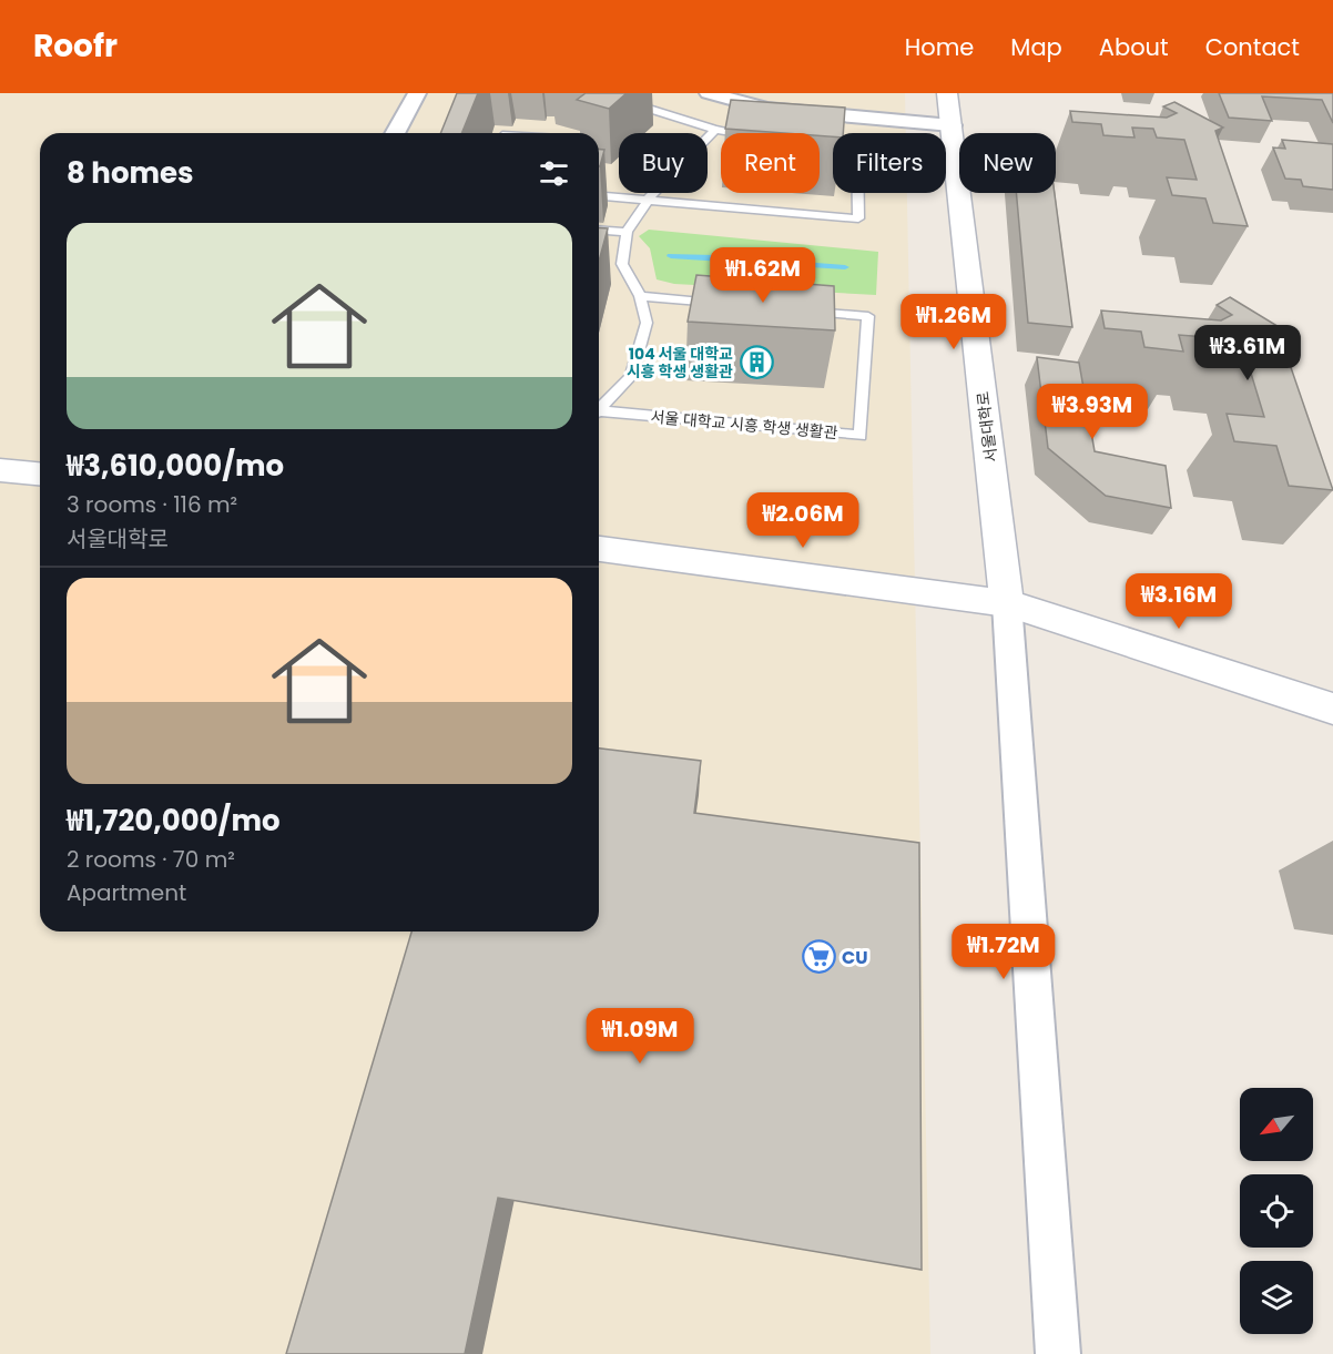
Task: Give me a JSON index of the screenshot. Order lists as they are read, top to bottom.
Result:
{
  "streets": {
    "street": ["서울대학로"],
    "lane": ["서울 대학교 시흥 학생 생활관"]
  },
  "places": {
    "building": ["104 서울 대학교 시흥 학생 생활관"],
    "supermarket": ["CU"]
  },
  "north": "bottom left",
  "page": {
    "header": "Roofr",
    "nav": [
      "Home",
      "Map",
      "About",
      "Contact"
    ],
    "chip": [
      "Buy",
      "Rent",
      "Filters",
      "New"
    ],
    "heading": "8 homes",
    "list": [
      {
        "name": "₩3,610,000/mo",
        "note": "3 rooms · 116 m² · 서울대학로"
      },
      {
        "name": "₩1,720,000/mo",
        "note": "2 rooms · 70 m² · Apartment"
      }
    ],
    "price": [
      "₩1.62M",
      "₩1.26M",
      "₩3.61M",
      "₩3.93M",
      "₩2.06M",
      "₩3.16M",
      "₩1.72M",
      "₩1.09M"
    ]
  }
}
